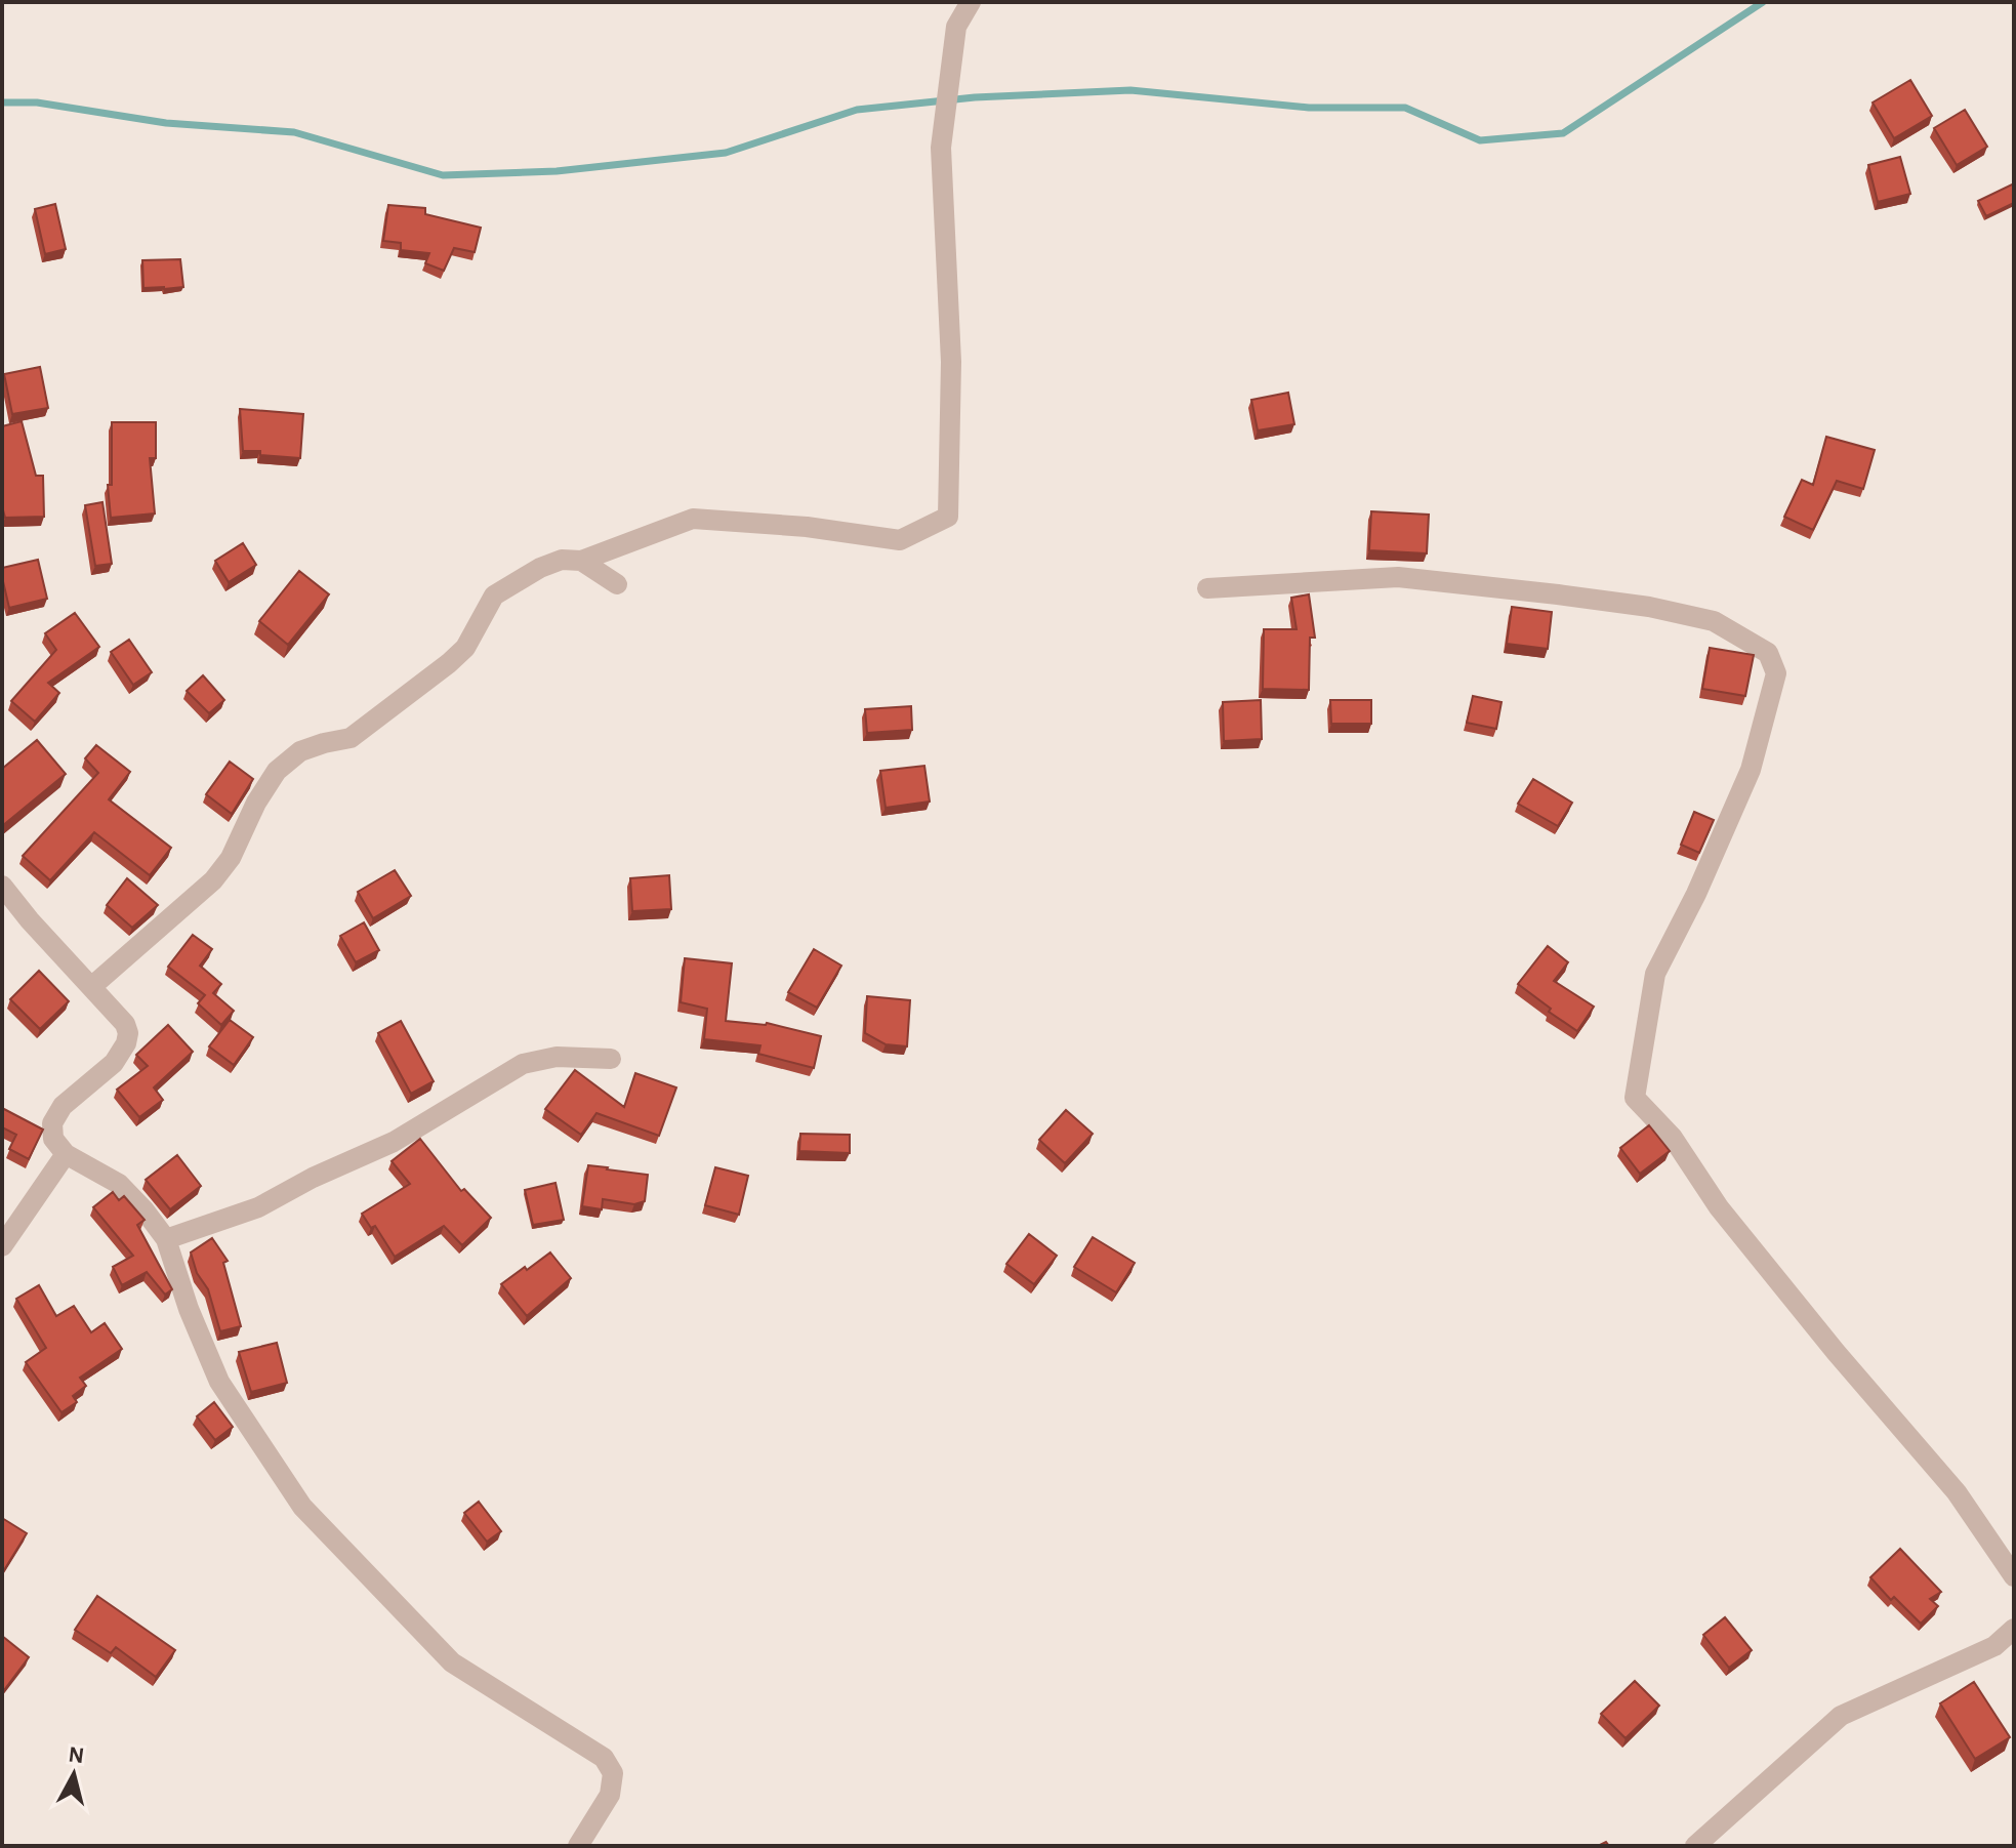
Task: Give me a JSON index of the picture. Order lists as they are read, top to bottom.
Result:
{
  "north": "top"
}
